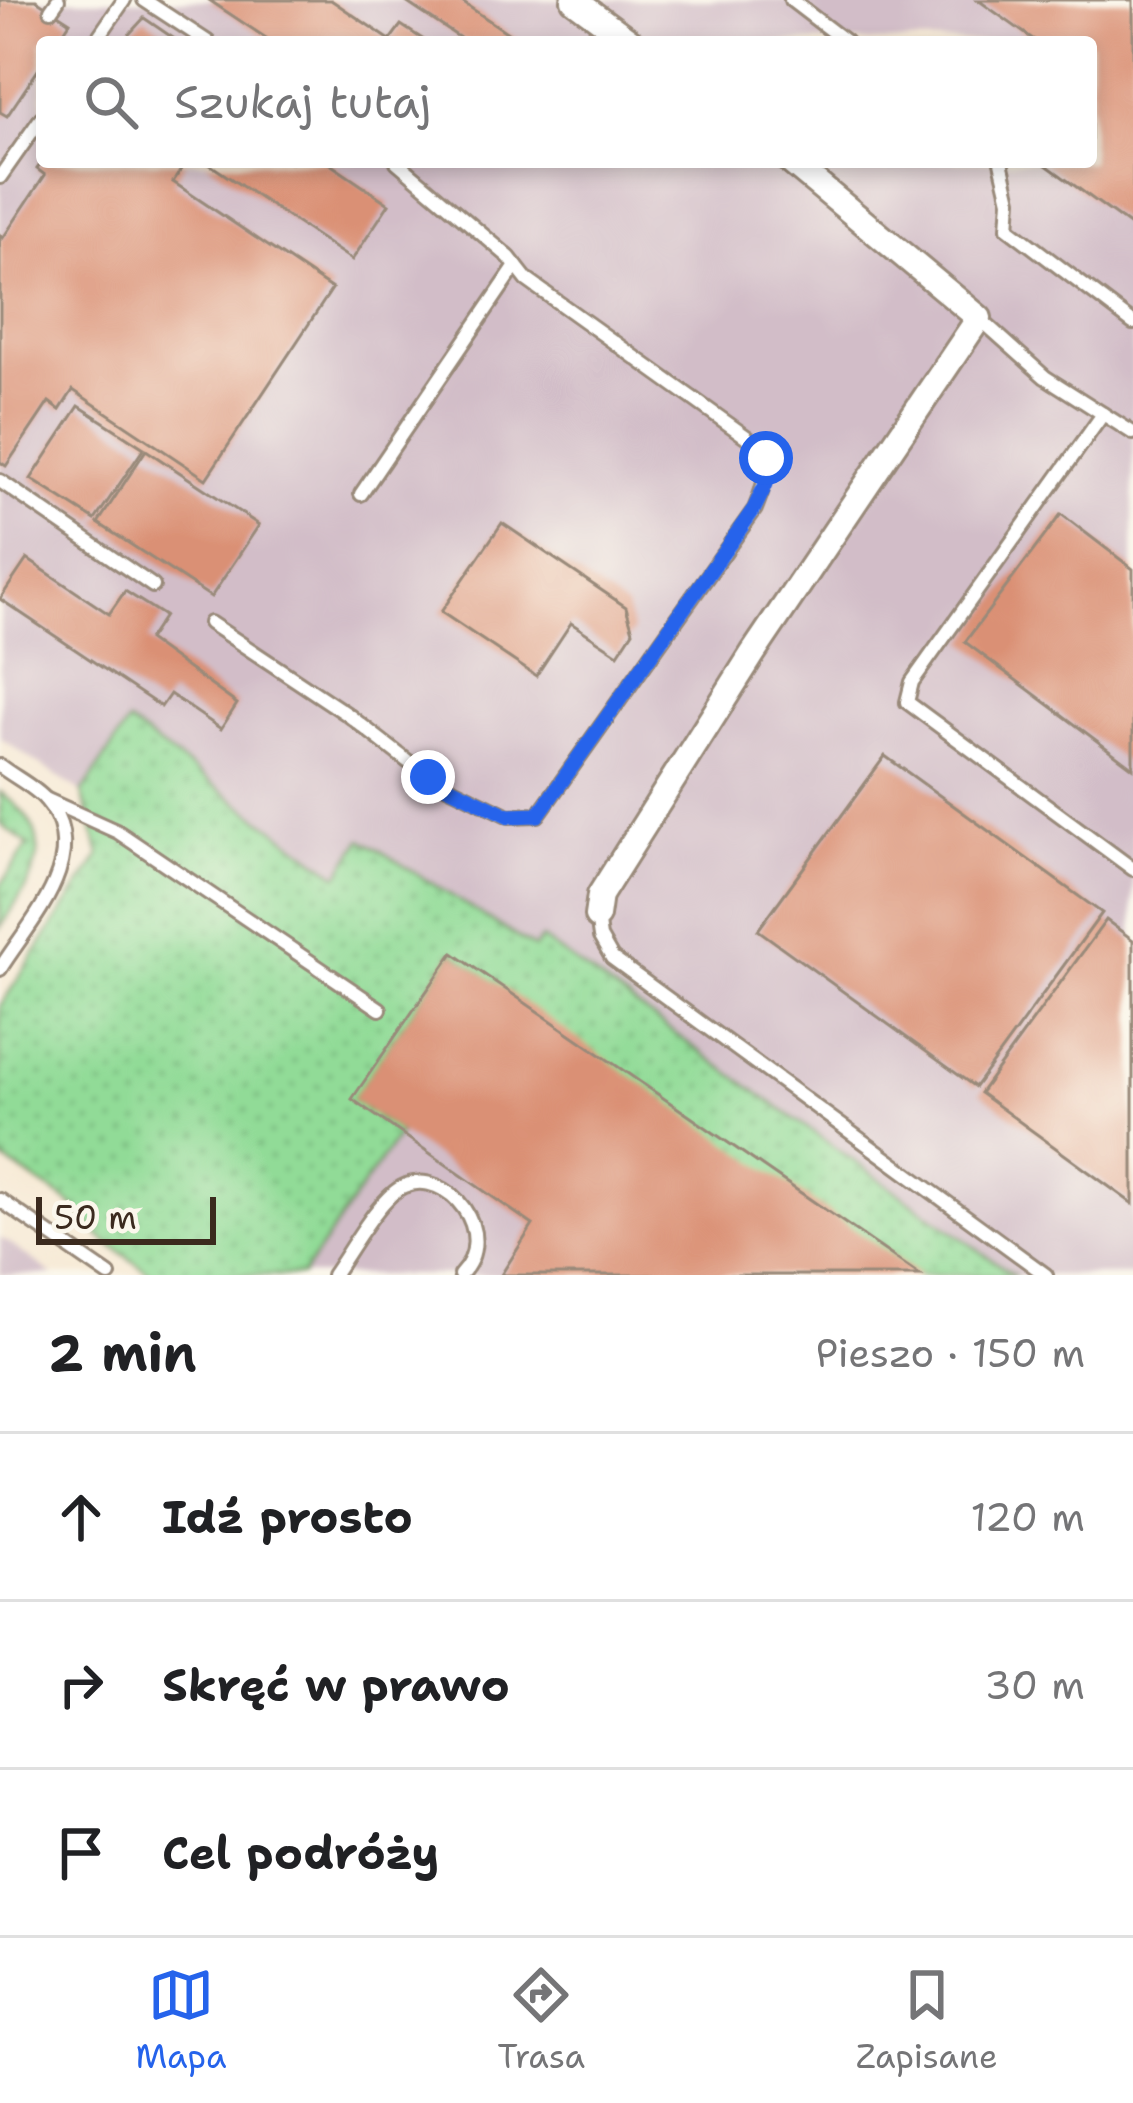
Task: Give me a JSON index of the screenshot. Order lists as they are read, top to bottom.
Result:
{
  "scale_bar": "50 m",
  "page": {
    "search": "Szukaj tutaj",
    "scale": "50 m",
    "heading": ["2 min", "Pieszo · 150 m"],
    "list": [
      ["Idź prosto", "120 m"],
      ["Skręć w prawo", "30 m"],
      "Cel podróży"
    ],
    "nav": ["Mapa", "Trasa", "Zapisane"]
  }
}
